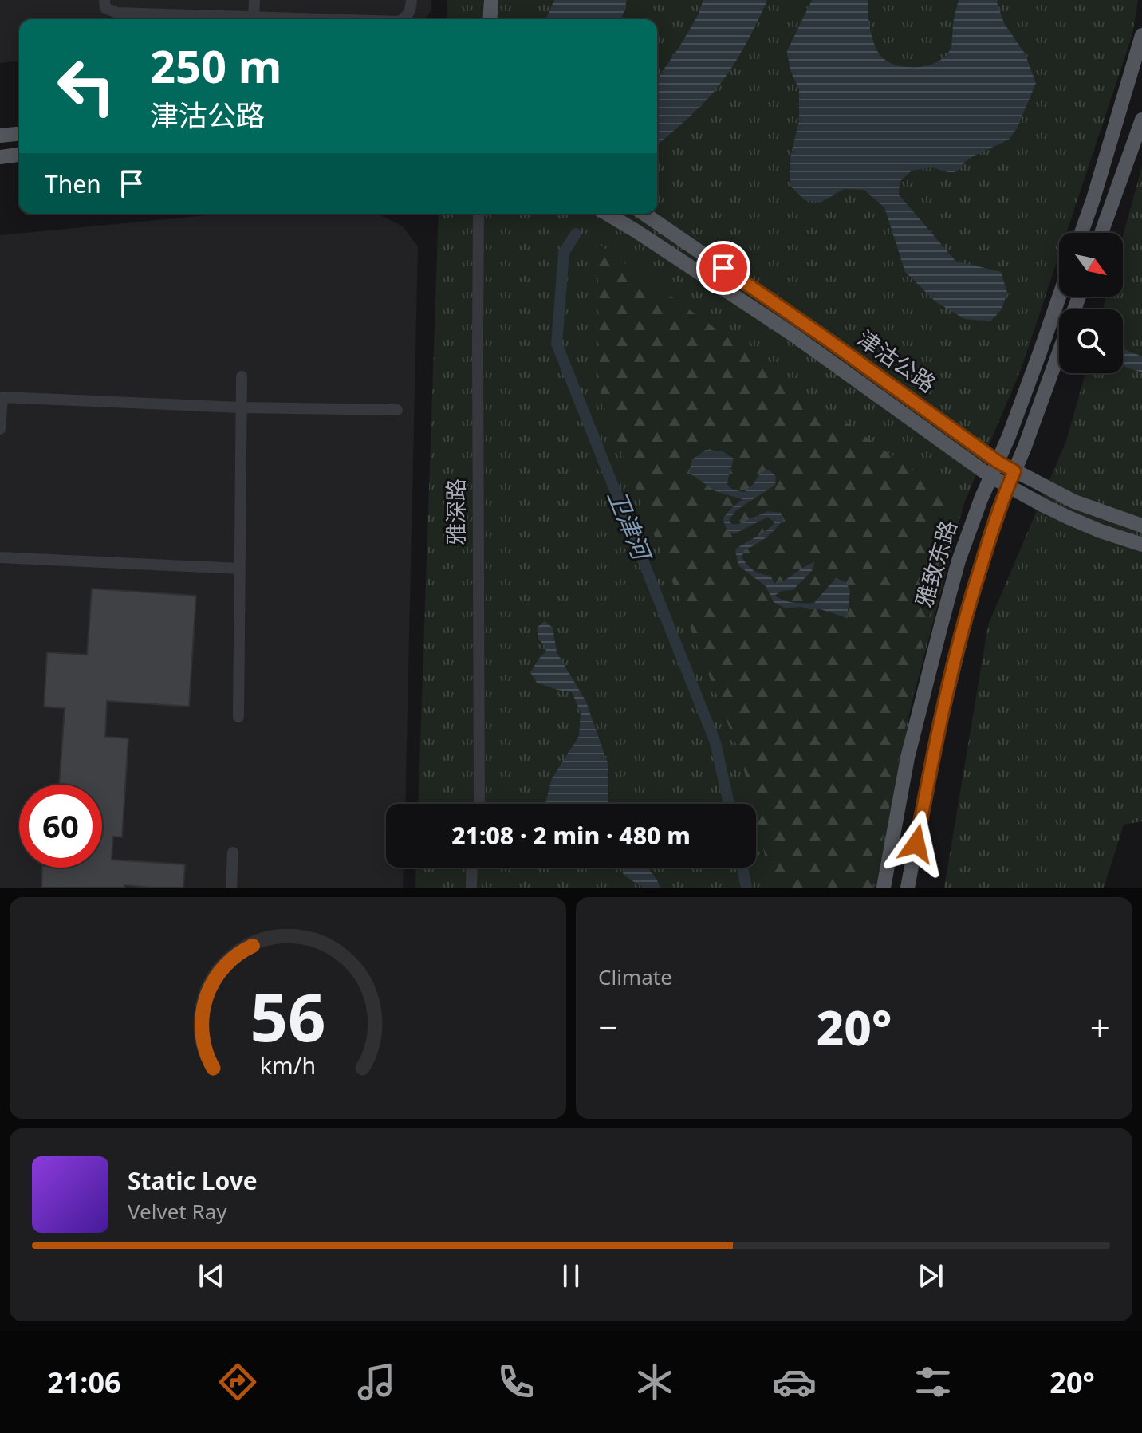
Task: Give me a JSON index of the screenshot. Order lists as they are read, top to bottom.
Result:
{
  "streets": {
    "main road": ["津沽公路", "雅致东路"],
    "street": ["雅深路"]
  },
  "crossings": [
    ["津沽公路", "雅致东路"]
  ],
  "water": ["卫津河"],
  "north": "bottom right",
  "page": {
    "turn": ["250 m", "津沽公路"],
    "then": "Then",
    "limit": "60",
    "trip": "21:08 · 2 min · 480 m",
    "tile": "Climate",
    "heat": ["−", "20°", "+"],
    "song": ["Static Love", "Velvet Ray"],
    "tabs": ["21:06", "20°"],
    "gauge": ["56", "km/h"]
  }
}
